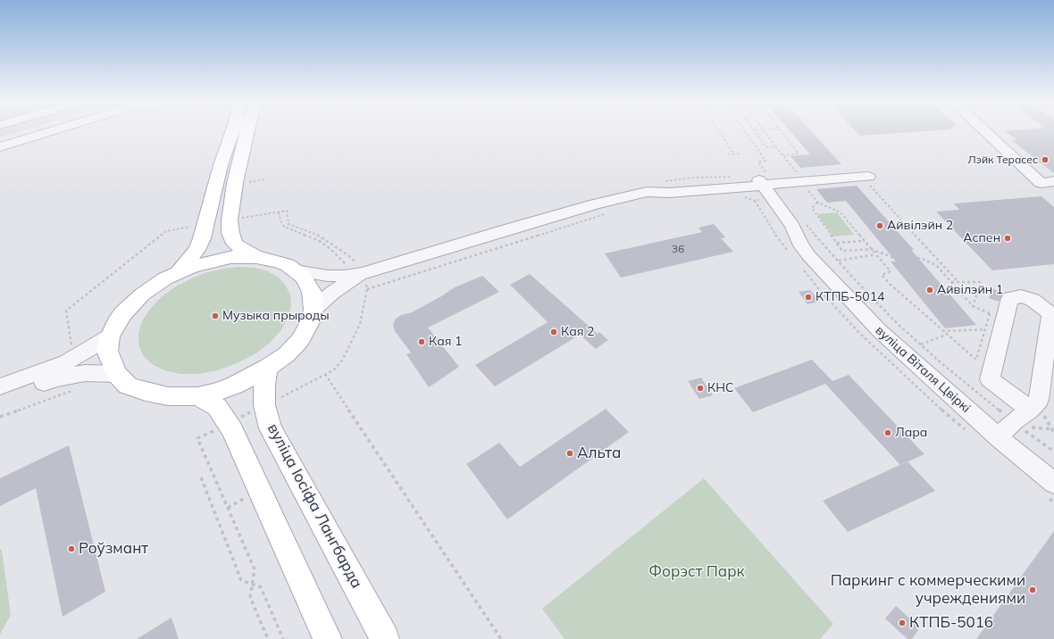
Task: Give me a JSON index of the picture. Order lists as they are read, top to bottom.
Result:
{
  "streets": {
    "main road": ["вуліца Іосіфа Лангбарда"],
    "street": ["вуліца Віталя Цвіркі"]
  },
  "parks": ["Форэст Парк"],
  "places": [
    "Лэйк Терасес",
    "Айвілэйн 2",
    "Аспен",
    "Айвілэйн 1",
    "КТПБ-5014",
    "Музыка прыроды",
    "Кая 2",
    "Кая 1",
    "КНС",
    "Лара",
    "Альта",
    "Роўзмант",
    "Паркинг с коммерческими учреждениями",
    "КТПБ-5016"
  ],
  "house_numbers": ["36"]
}
